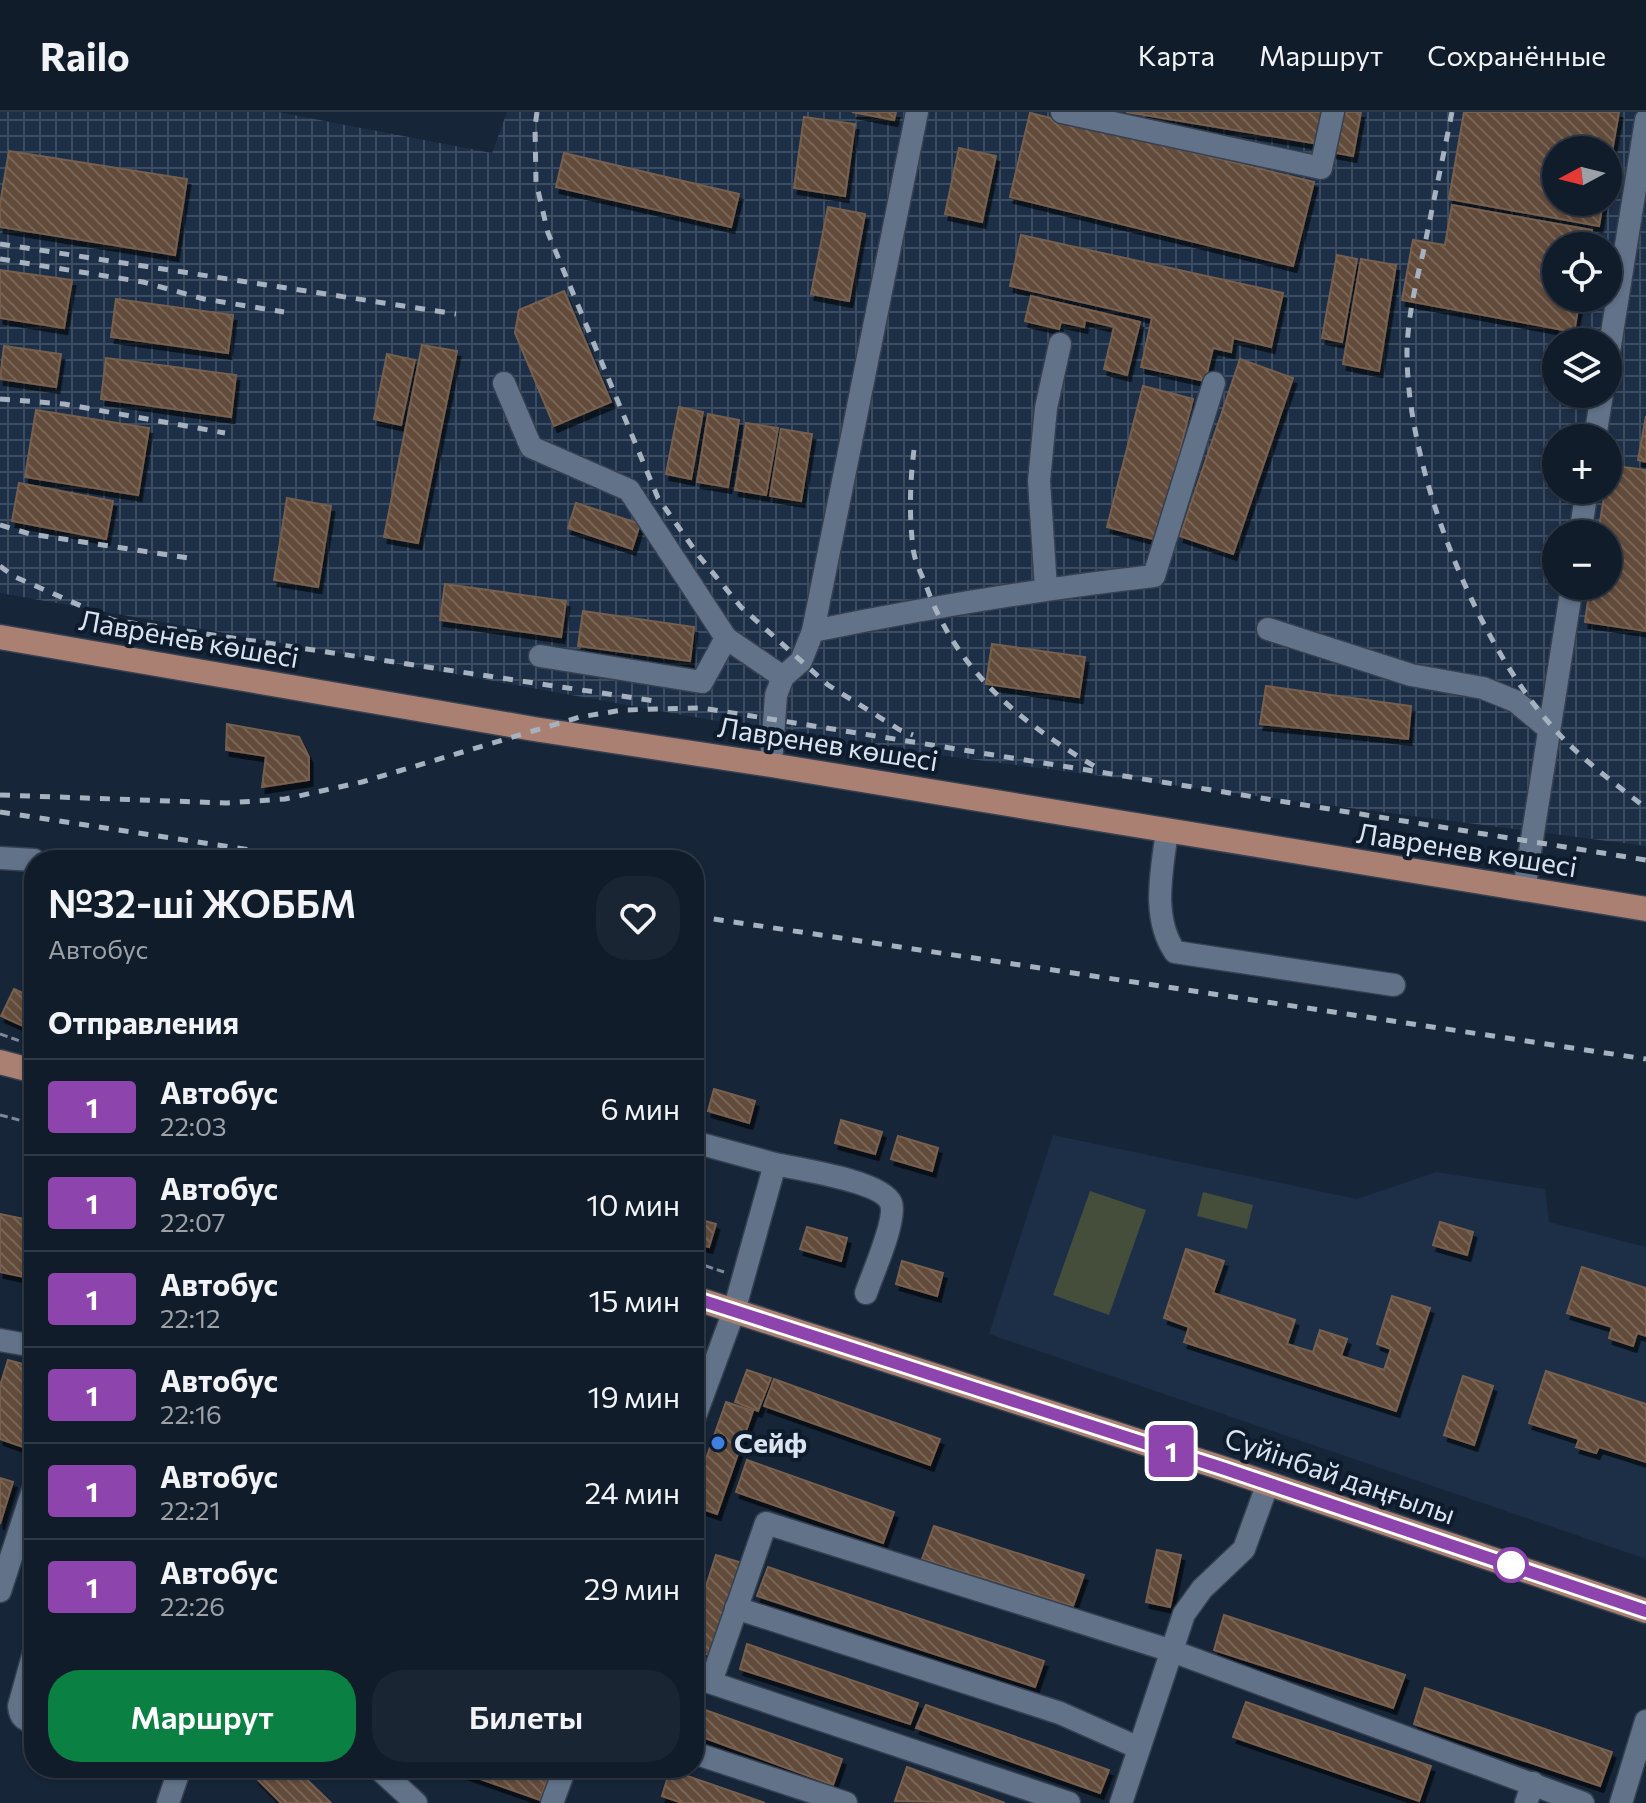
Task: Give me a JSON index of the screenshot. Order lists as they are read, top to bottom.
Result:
{
  "streets": {
    "main road": ["Лавренев көшесі", "Сүйінбай даңғылы"]
  },
  "places": ["Сейф"],
  "lines": ["bus line 1"],
  "north": "left",
  "page": {
    "header": "Railo",
    "nav": ["Карта", "Маршрут", "Сохранённые"],
    "on_map": "1",
    "map_buttons": ["+", "−"],
    "heading": [
      ["№32-ші ЖОББМ", "Автобус"],
      "Отправления"
    ],
    "list": [
      {
        "mark": "1",
        "name": "Автобус",
        "note": "22:03",
        "value": "6 мин"
      },
      {
        "mark": "1",
        "name": "Автобус",
        "note": "22:07",
        "value": "10 мин"
      },
      {
        "mark": "1",
        "name": "Автобус",
        "note": "22:12",
        "value": "15 мин"
      },
      {
        "mark": "1",
        "name": "Автобус",
        "note": "22:16",
        "value": "19 мин"
      },
      {
        "mark": "1",
        "name": "Автобус",
        "note": "22:21",
        "value": "24 мин"
      },
      {
        "mark": "1",
        "name": "Автобус",
        "note": "22:26",
        "value": "29 мин"
      }
    ],
    "buttons": ["Маршрут", "Билеты"]
  }
}
